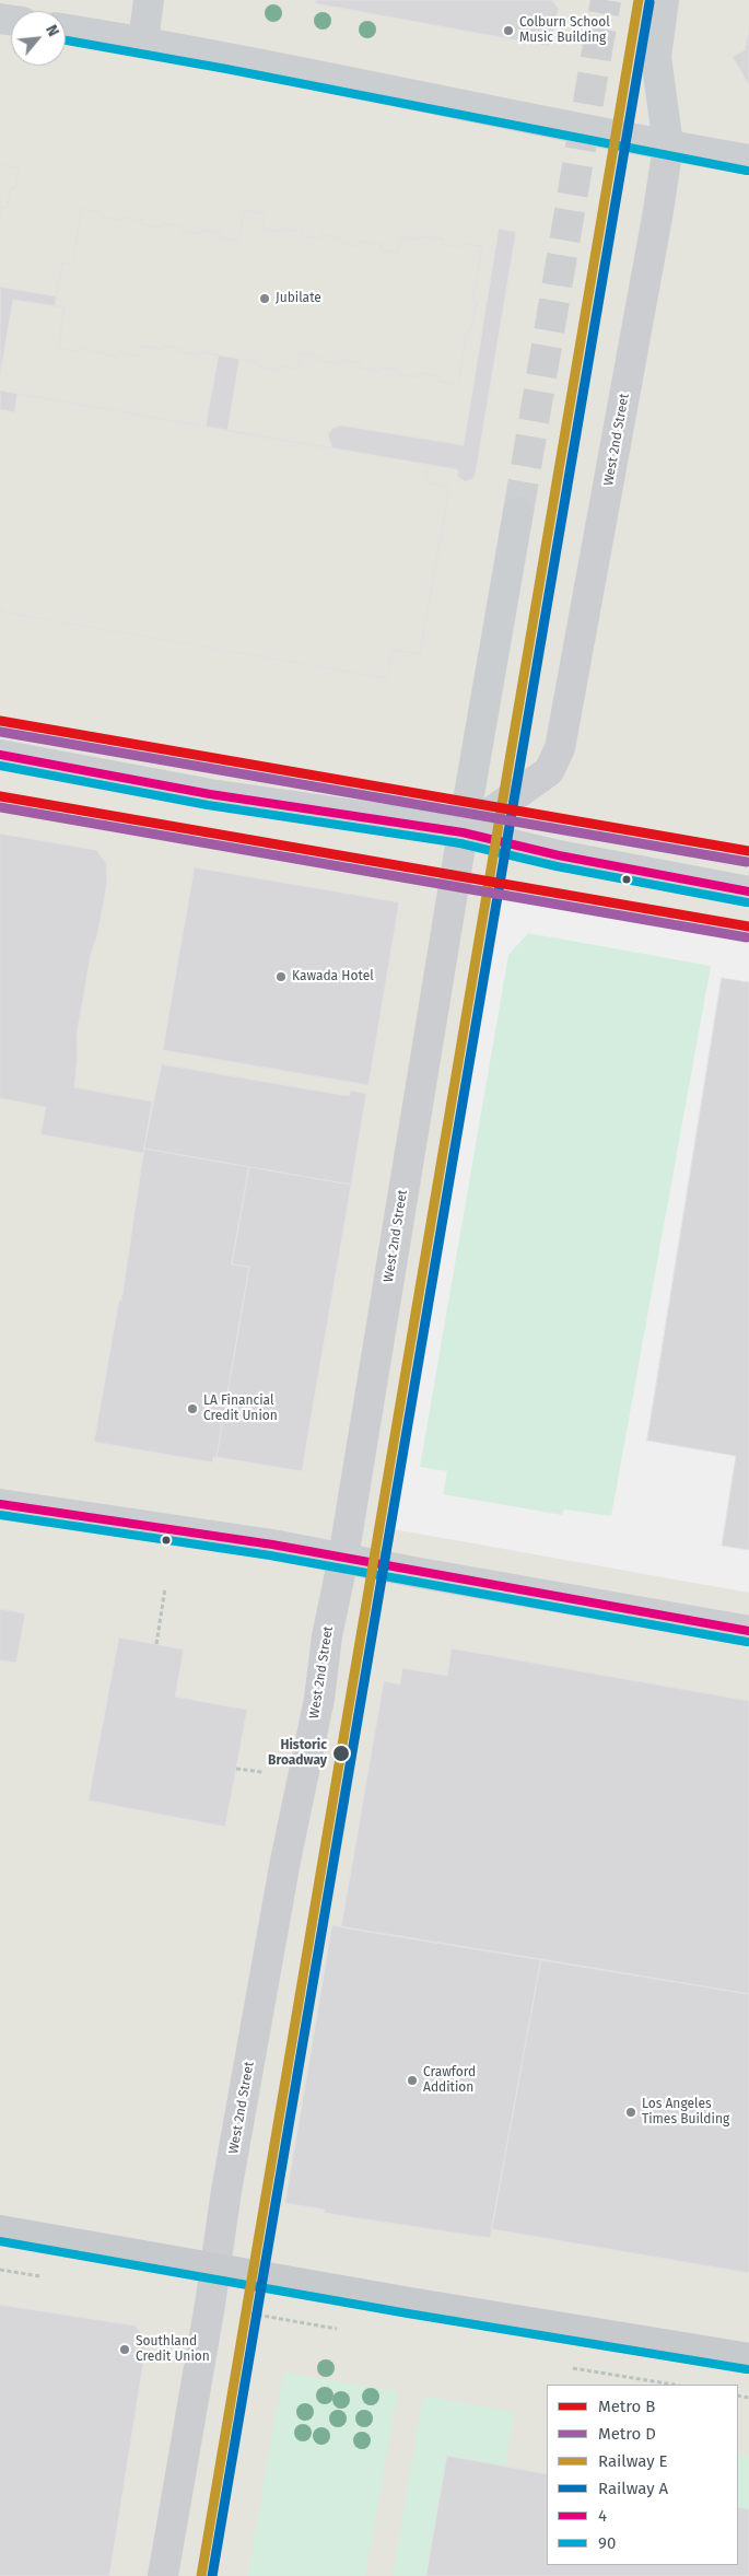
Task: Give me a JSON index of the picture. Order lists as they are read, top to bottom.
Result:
{
  "streets": {
    "main road": ["West 2nd Street"]
  },
  "places": [
    "Colburn School Music Building",
    "Jubilate",
    "Kawada Hotel",
    "LA Financial Credit Union",
    "Historic Broadway",
    "Crawford Addition",
    "Los Angeles Times Building",
    "Southland Credit Union"
  ],
  "lines": [
    "rail line E",
    "rail line A",
    "transit line 90",
    "metro line B",
    "metro line D",
    "transit line 4"
  ],
  "legend": [
    "Metro B",
    "Metro D",
    "Railway E",
    "Railway A",
    "4",
    "90"
  ],
  "north": "top right"
}
